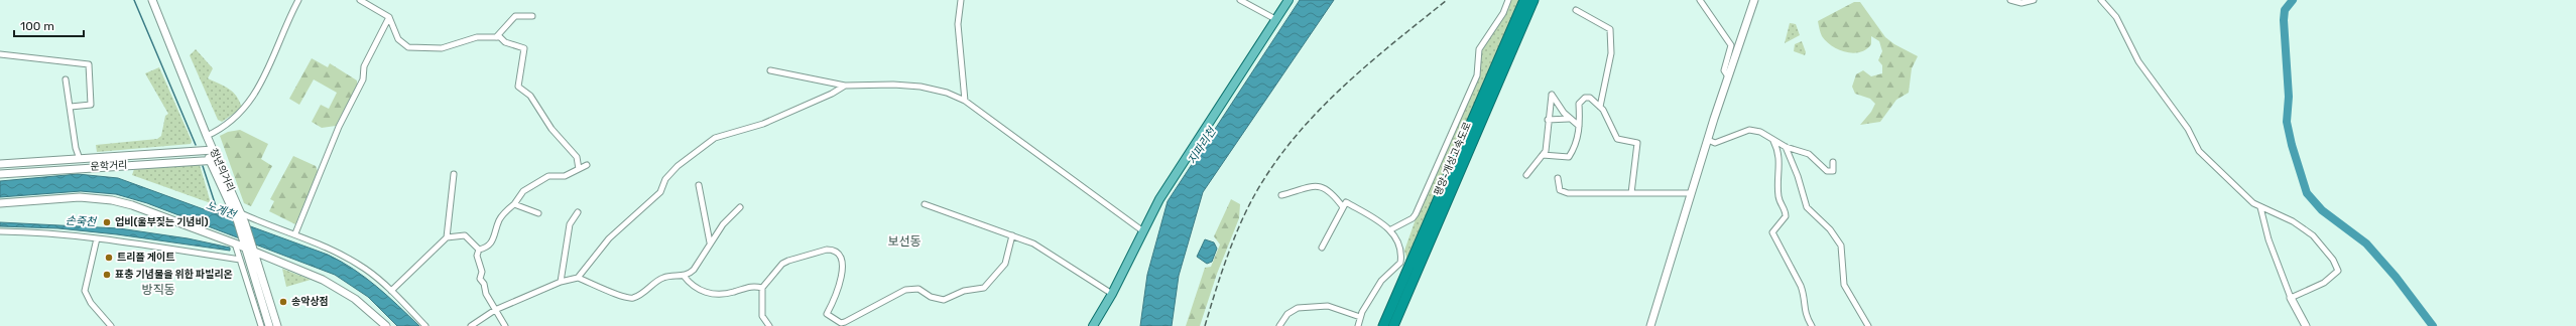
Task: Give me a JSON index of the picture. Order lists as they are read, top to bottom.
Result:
{
  "streets": {
    "highway": ["평양-개성고속도로"],
    "main road": ["운학거리", "청년의거리"]
  },
  "crossings": [
    ["운학거리", "청년의거리"]
  ],
  "districts": ["보선동", "방직동"],
  "water": ["지파리천", "노계천", "손죽천"],
  "places": [
    "업비(울부짖는 기념비)",
    "트리플 게이트",
    "표충 기념물을 위한 파빌리온",
    "송악상점"
  ],
  "scale_bar": "100 m"
}
